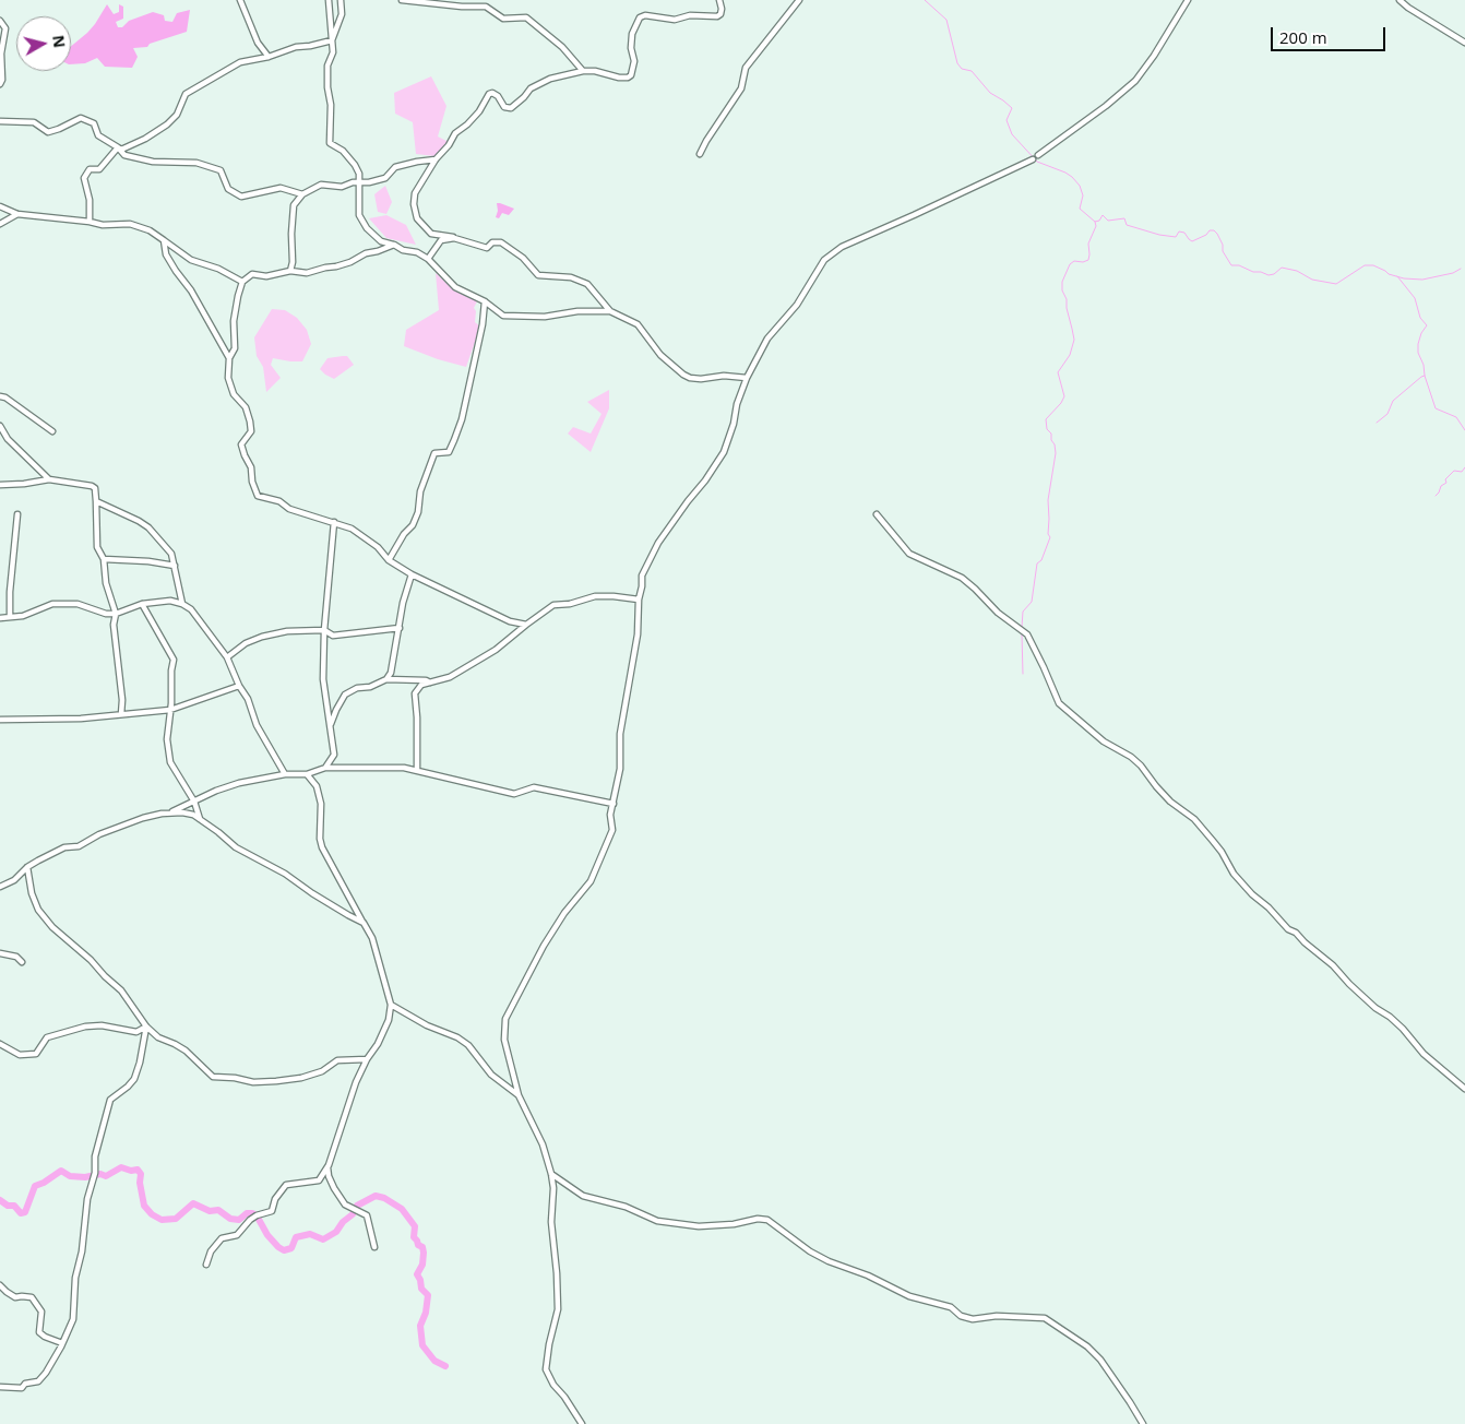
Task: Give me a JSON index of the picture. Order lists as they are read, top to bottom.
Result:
{
  "scale_bar": "200 m",
  "north": "right"
}
